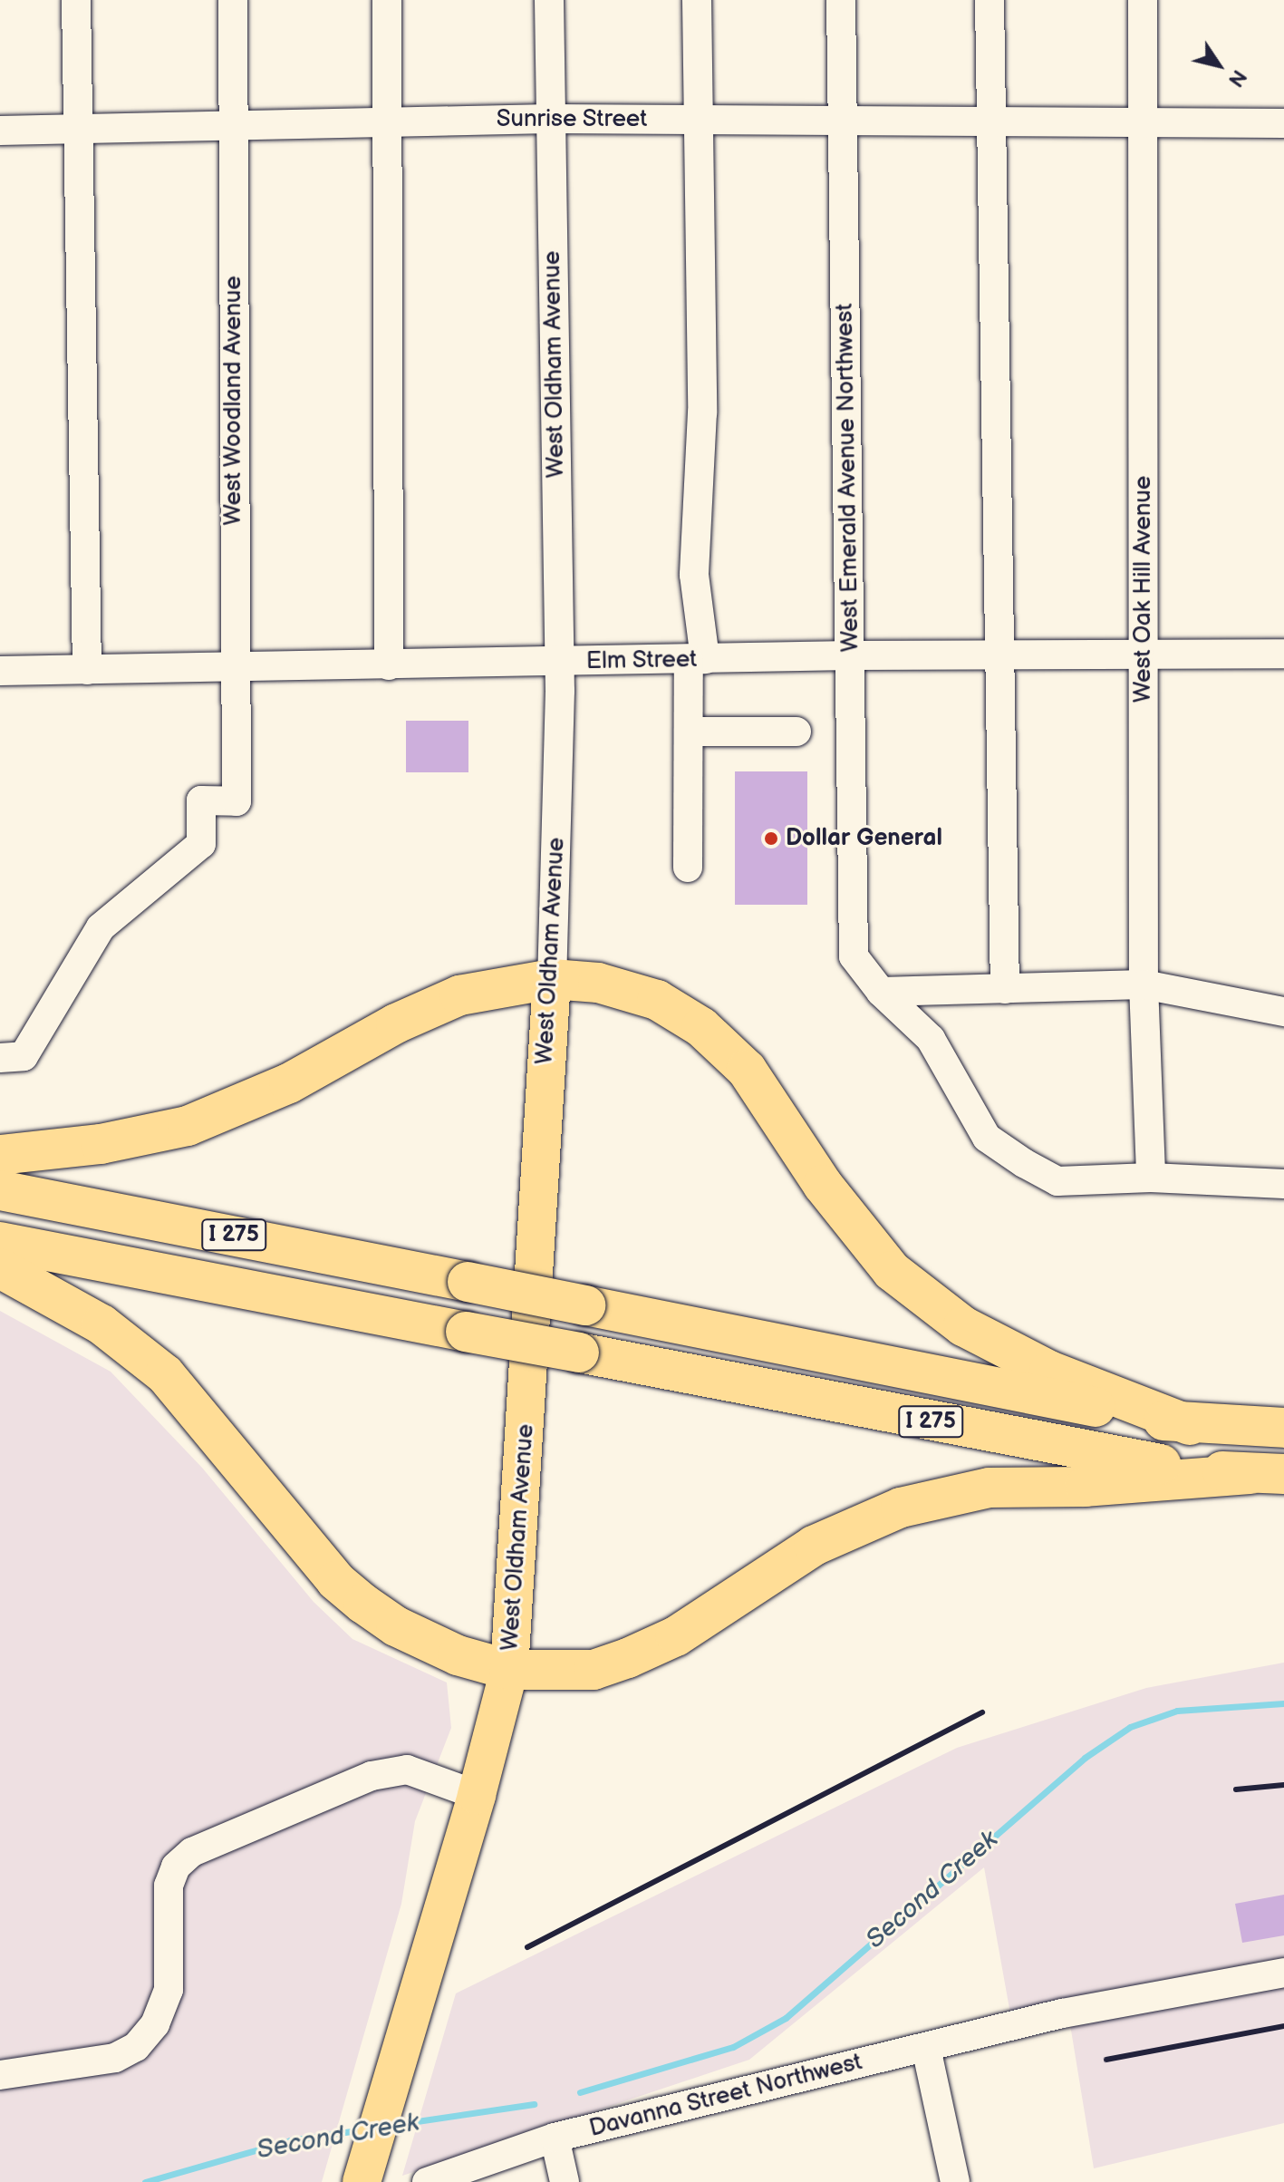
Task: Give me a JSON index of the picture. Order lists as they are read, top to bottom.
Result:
{
  "streets": {
    "highway": ["I 275"],
    "main road": ["West Oldham Avenue"],
    "street": [
      "Sunrise Street",
      "West Woodland Avenue",
      "West Emerald Avenue Northwest",
      "West Oak Hill Avenue",
      "Elm Street",
      "Davanna Street Northwest"
    ]
  },
  "crossings": [
    ["Sunrise Street", "West Oldham Avenue"],
    ["Sunrise Street", "West Woodland Avenue"],
    ["Sunrise Street", "West Emerald Avenue Northwest"],
    ["Sunrise Street", "West Oak Hill Avenue"],
    ["West Oldham Avenue", "Elm Street"],
    ["West Woodland Avenue", "Elm Street"],
    ["West Emerald Avenue Northwest", "Elm Street"],
    ["West Oak Hill Avenue", "Elm Street"]
  ],
  "water": ["Second Creek"],
  "places": ["Dollar General"],
  "north": "bottom right"
}
